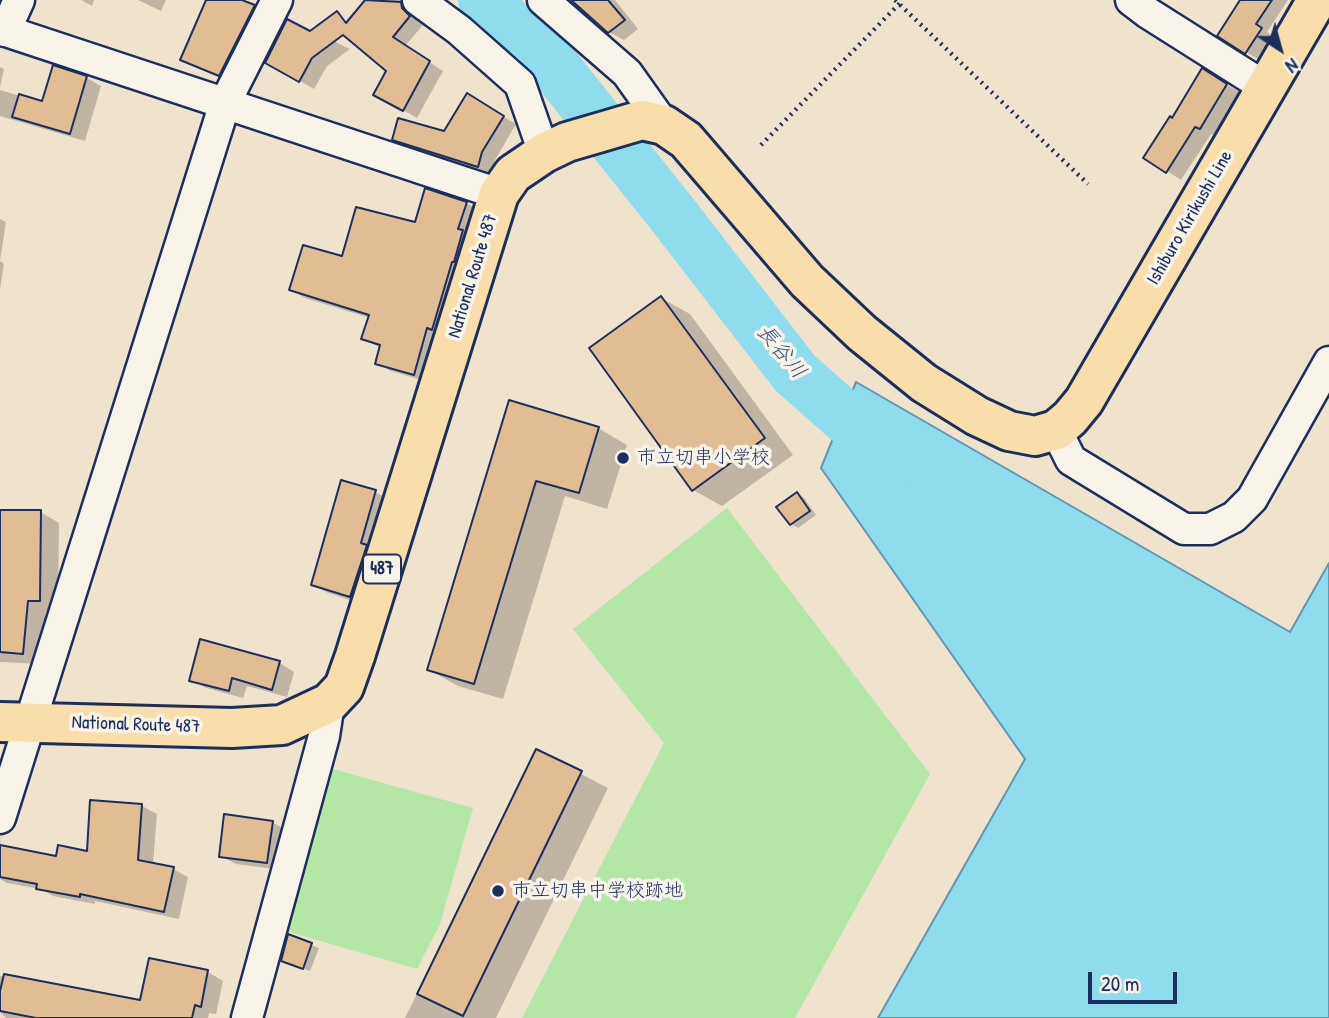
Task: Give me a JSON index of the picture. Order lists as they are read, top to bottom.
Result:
{
  "streets": {
    "main road": ["Ishiburo Kirikushi Line", "National Route 487", "487"]
  },
  "water": ["長谷川"],
  "places": ["市立切串小学校", "市立切串中学校跡地"],
  "scale_bar": "20 m",
  "north": "bottom right"
}
